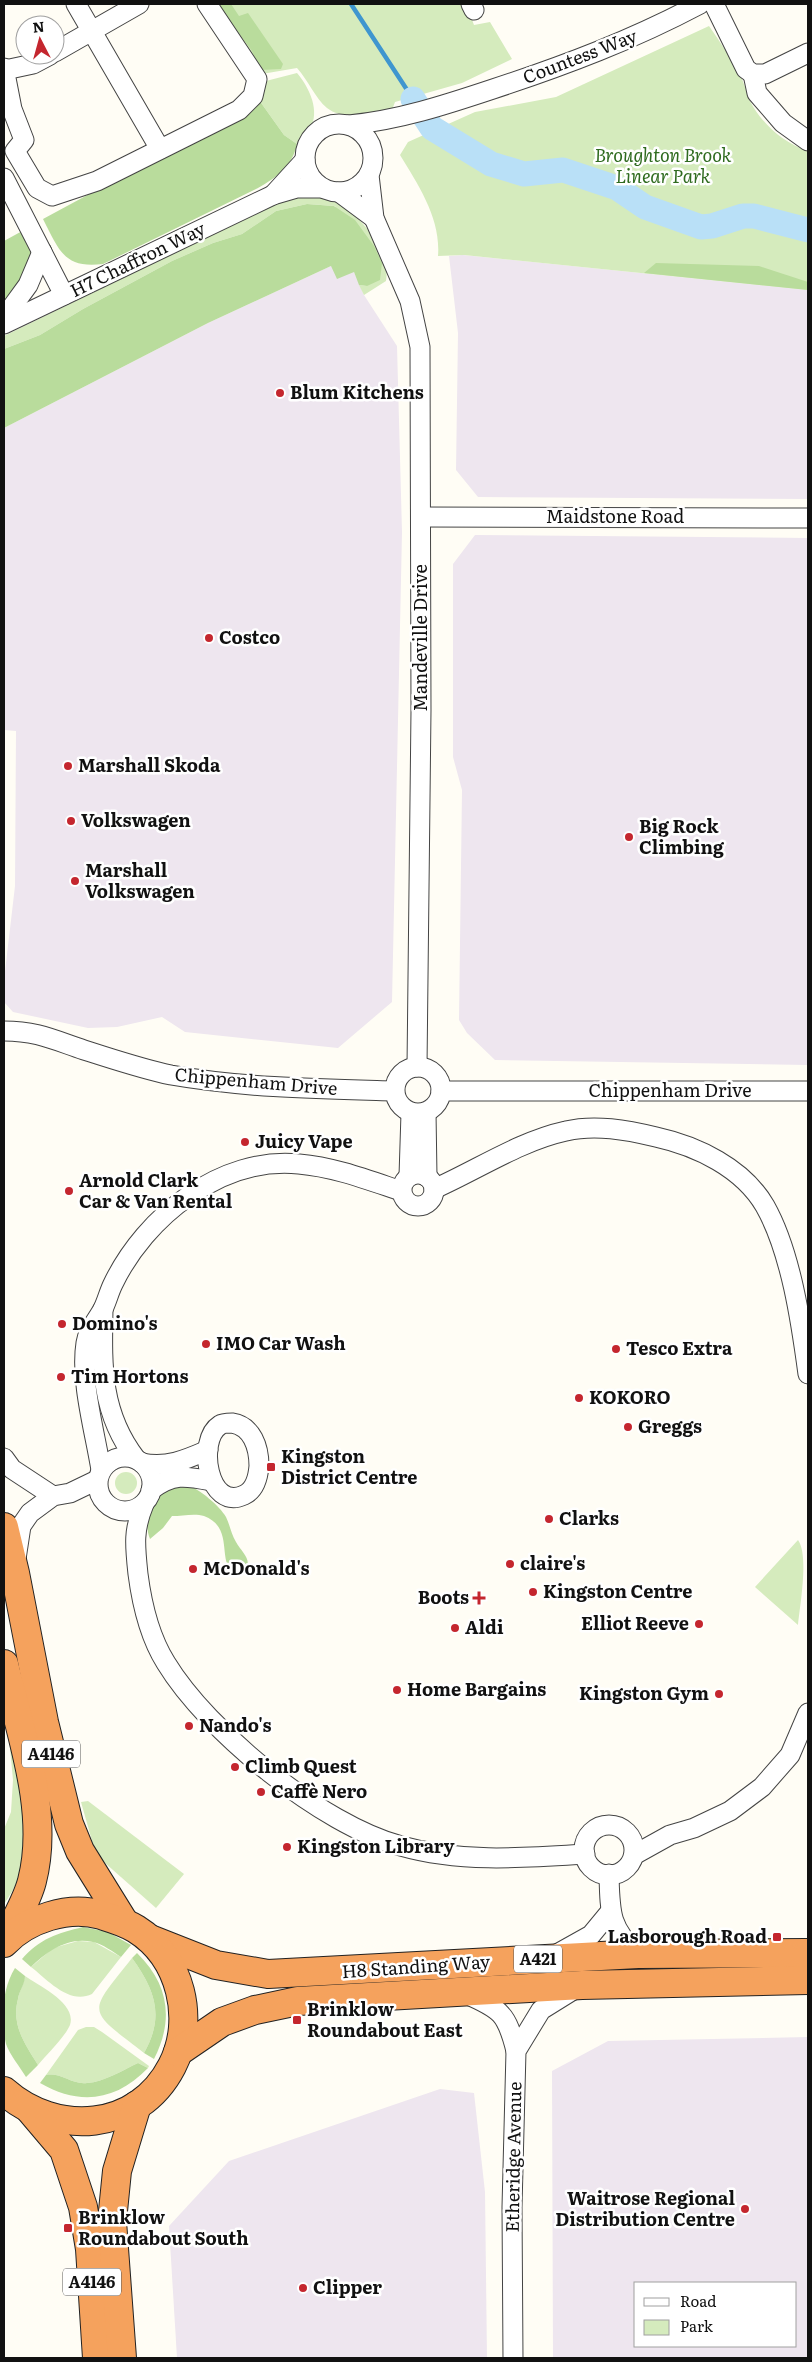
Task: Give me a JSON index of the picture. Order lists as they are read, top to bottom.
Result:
{
  "streets": {
    "highway": ["A4146", "A421", "H8 Standing Way"],
    "street": [
      "Countess Way",
      "H7 Chaffron Way",
      "Maidstone Road",
      "Mandeville Drive",
      "Chippenham Drive",
      "Etheridge Avenue"
    ]
  },
  "crossings": [
    ["Countess Way", "H7 Chaffron Way"],
    ["Countess Way", "Mandeville Drive"],
    ["H7 Chaffron Way", "Mandeville Drive"],
    ["Maidstone Road", "Mandeville Drive"],
    ["Mandeville Drive", "Chippenham Drive"],
    ["H8 Standing Way", "Etheridge Avenue"]
  ],
  "parks": ["Broughton Brook Linear Park"],
  "places": {
    "other": [
      "Blum Kitchens",
      "Costco",
      "Marshall Skoda",
      "Volkswagen",
      "Big Rock Climbing",
      "Marshall Volkswagen",
      "Juicy Vape",
      "Arnold Clark Car & Van Rental",
      "Domino's",
      "IMO Car Wash",
      "Tesco Extra",
      "Tim Hortons",
      "KOKORO",
      "Greggs",
      "Clarks",
      "claire's",
      "McDonald's",
      "Kingston Centre",
      "Elliot Reeve",
      "Aldi",
      "Home Bargains",
      "Kingston Gym",
      "Nando's",
      "Climb Quest",
      "Caffè Nero",
      "Kingston Library",
      "Waitrose Regional Distribution Centre",
      "Clipper"
    ],
    "transit": [
      "Kingston District Centre",
      "Lasborough Road",
      "Brinklow Roundabout East",
      "Brinklow Roundabout South"
    ],
    "health": ["Boots"]
  },
  "legend": ["Road", "Park"],
  "north": "top"
}
